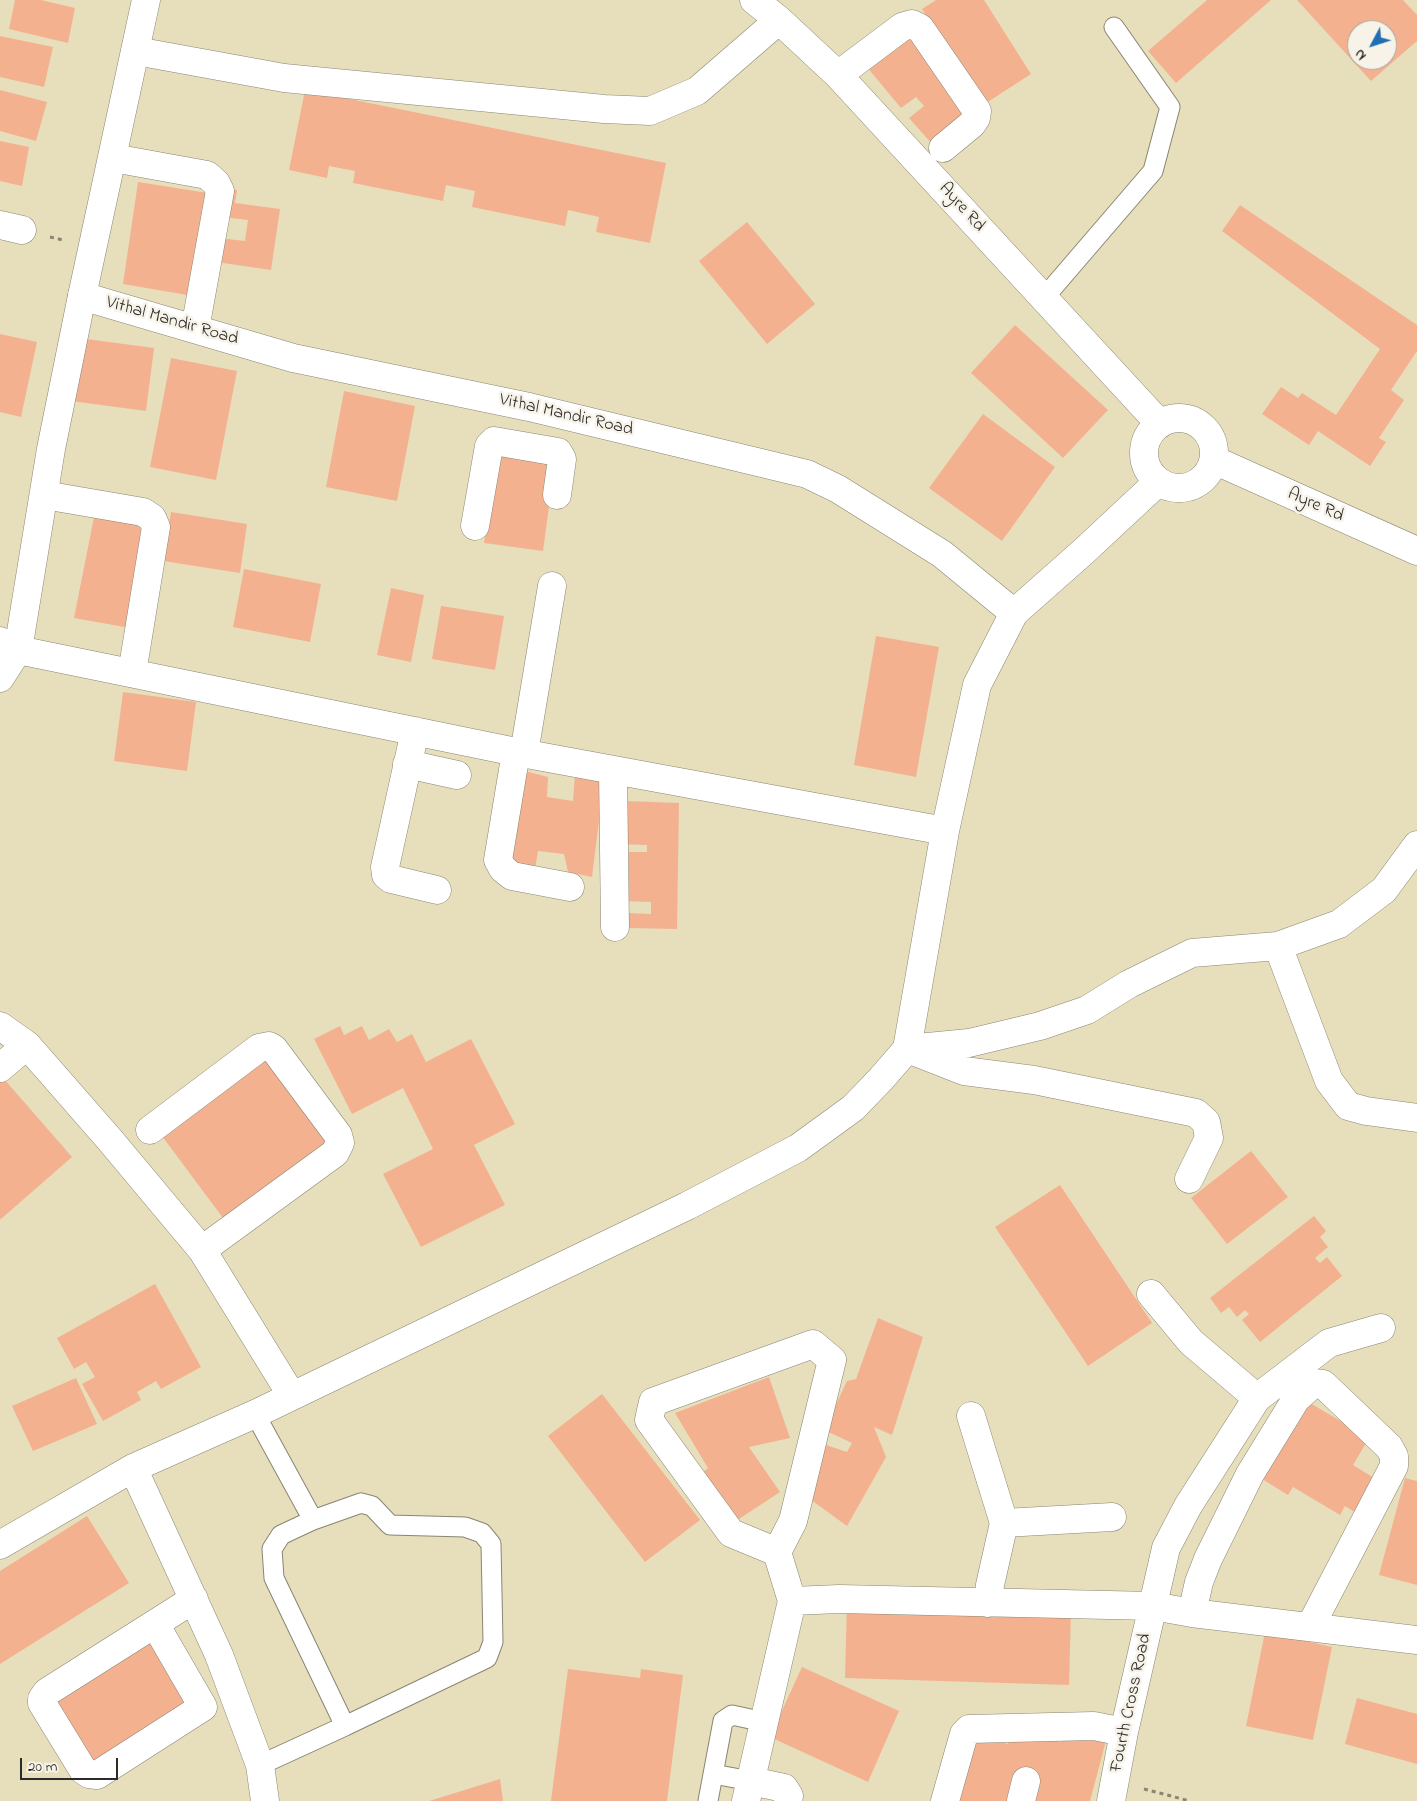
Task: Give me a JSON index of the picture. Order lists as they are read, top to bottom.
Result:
{
  "streets": {
    "street": ["Ayre Rd", "Vithal Mandir Road", "Fourth Cross Road"]
  },
  "scale_bar": "20 m",
  "north": "bottom left"
}
